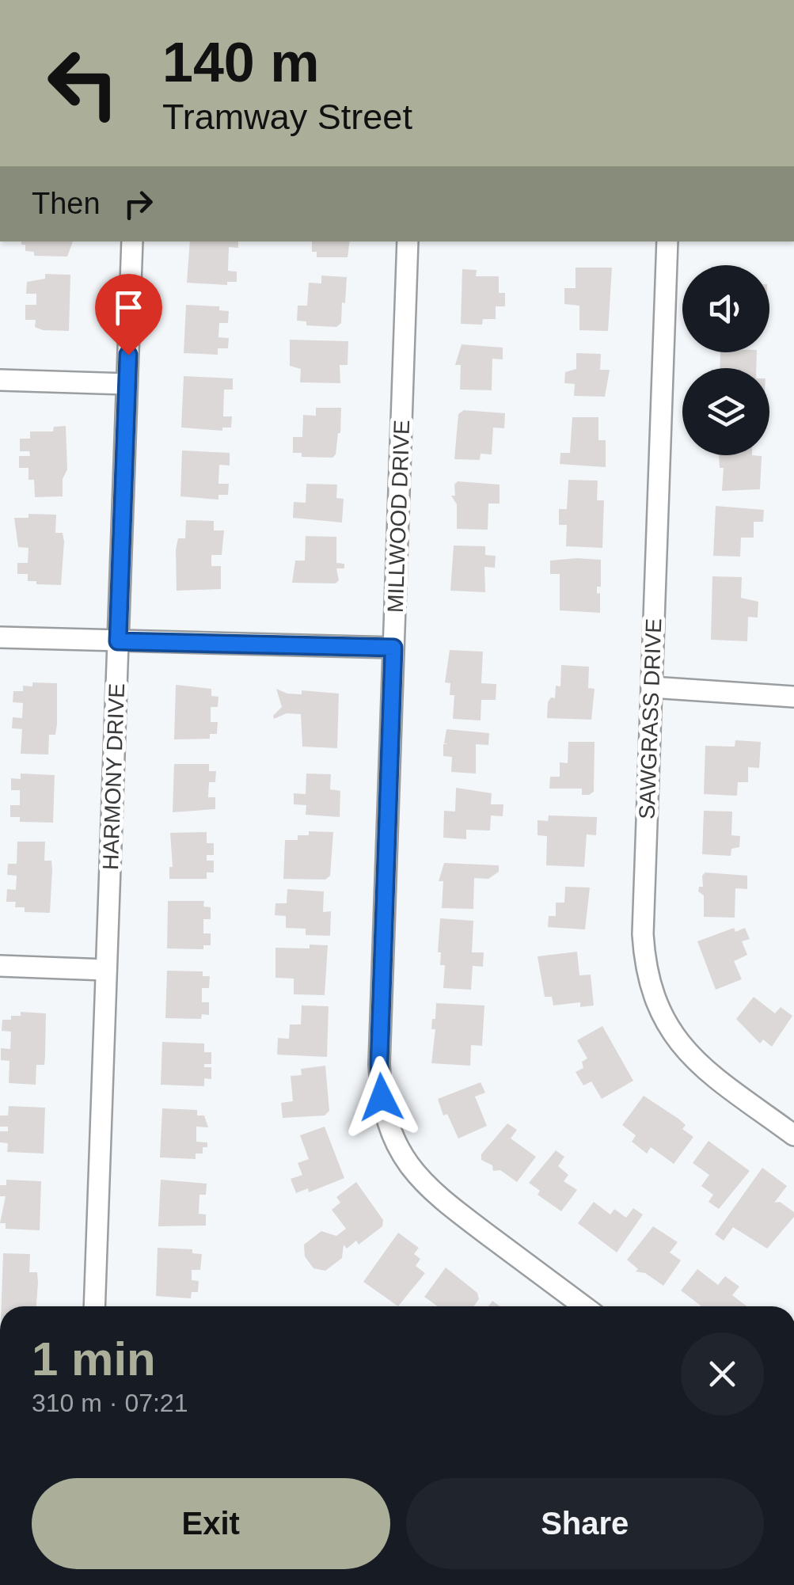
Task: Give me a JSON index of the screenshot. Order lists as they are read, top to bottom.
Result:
{
  "streets": {
    "street": ["MILLWOOD DRIVE", "SAWGRASS DRIVE", "HARMONY DRIVE"]
  },
  "page": {
    "turn": ["140 m", "Tramway Street"],
    "then": "Then",
    "heading": ["1 min", "310 m · 07:21"],
    "buttons": ["Exit", "Share"]
  }
}
